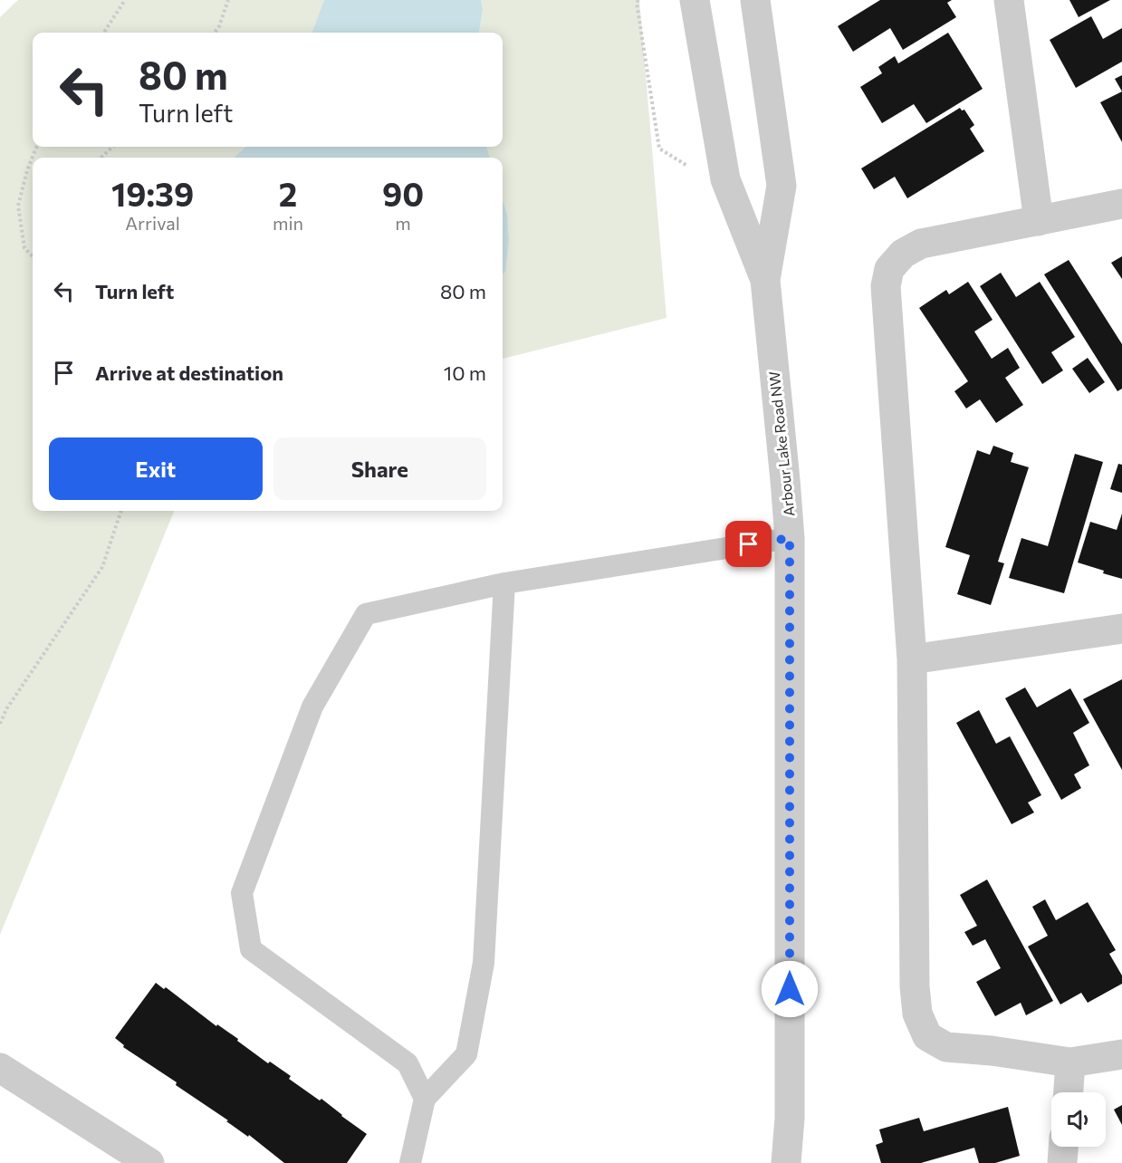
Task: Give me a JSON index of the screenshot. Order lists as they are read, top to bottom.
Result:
{
  "streets": {
    "street": ["Arbour Lake Road NW"]
  },
  "page": {
    "turn": ["80 m", "Turn left"],
    "eta": [
      "19:39",
      "Arrival",
      "2",
      "min",
      "90",
      "m"
    ],
    "list": [
      {
        "name": "Turn left",
        "value": "80 m"
      },
      {
        "name": "Arrive at destination",
        "value": "10 m"
      }
    ],
    "buttons": ["Exit", "Share"]
  }
}
